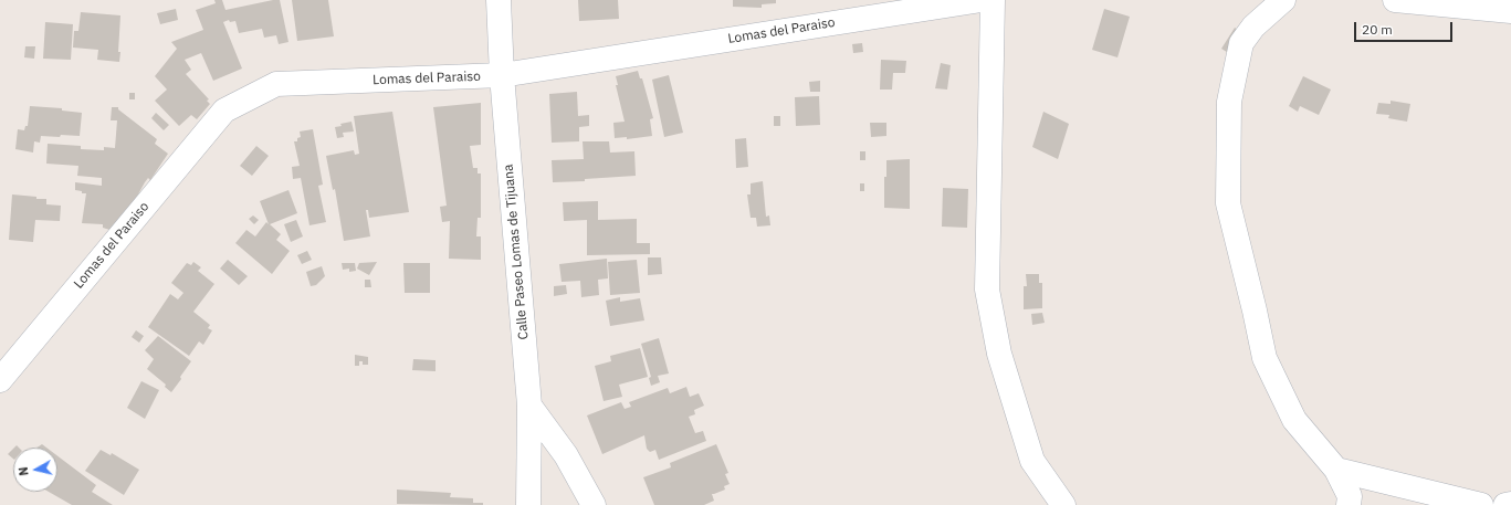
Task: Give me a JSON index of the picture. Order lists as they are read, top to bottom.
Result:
{
  "streets": {
    "street": ["Lomas del Paraiso", "Calle Paseo Lomas de Tijuana"]
  },
  "crossings": [
    ["Lomas del Paraiso", "Calle Paseo Lomas de Tijuana"]
  ],
  "scale_bar": "20 m",
  "north": "left"
}
